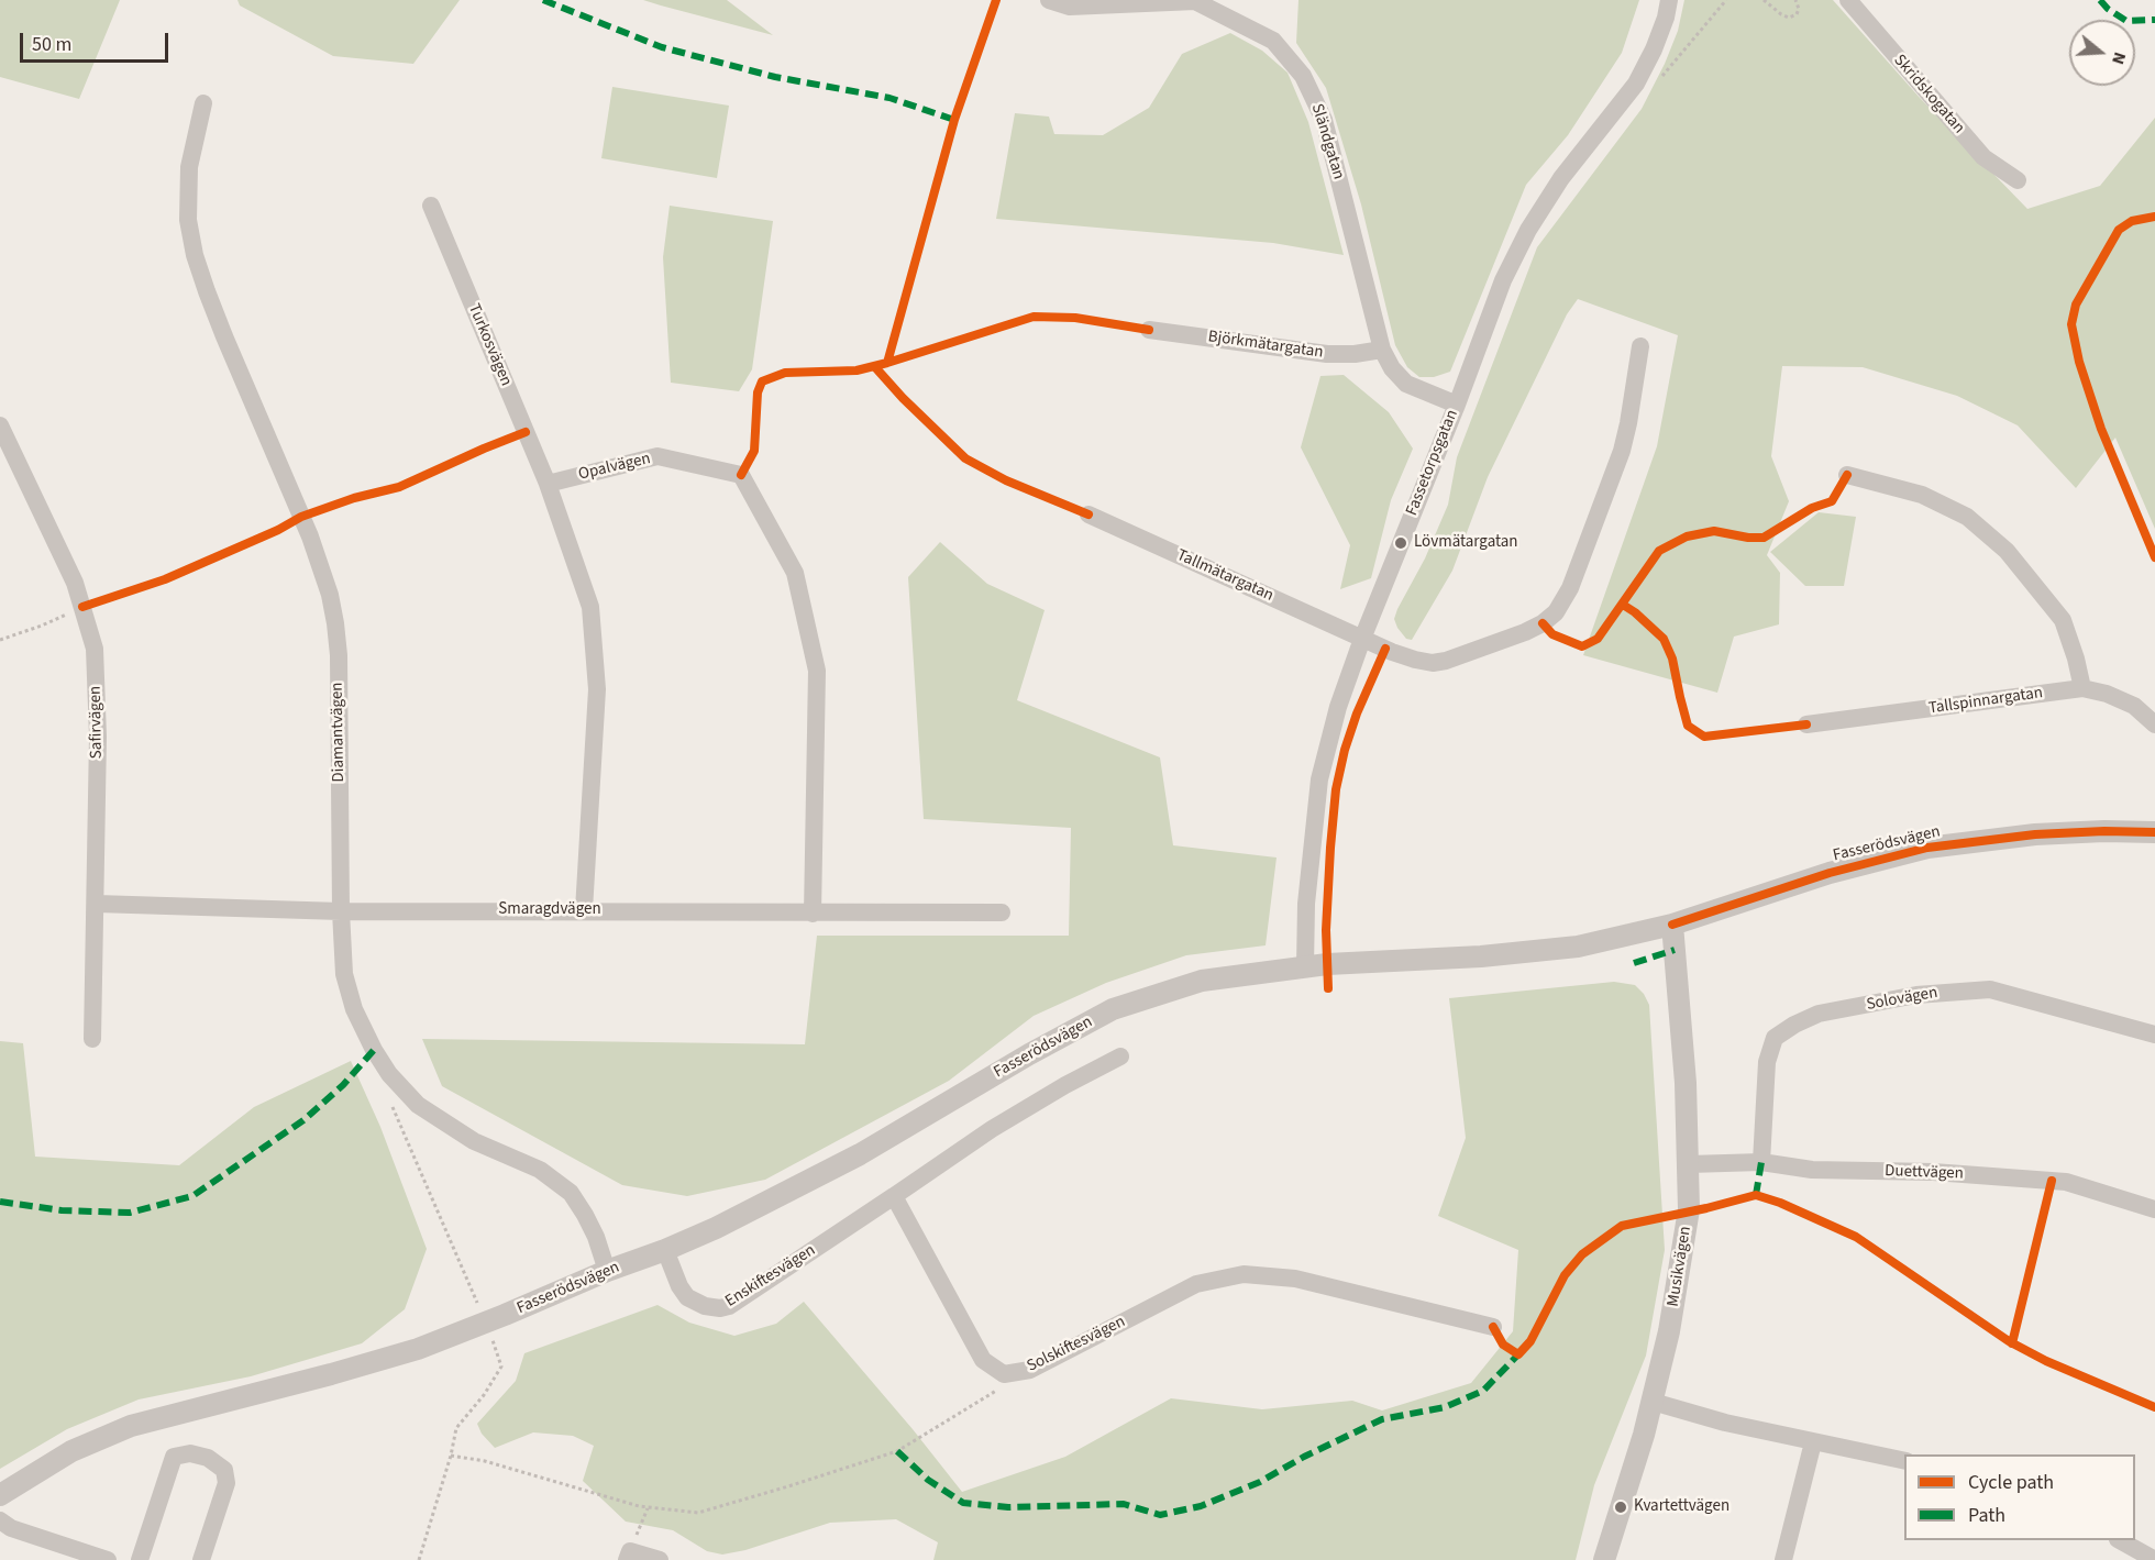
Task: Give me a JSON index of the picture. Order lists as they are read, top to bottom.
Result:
{
  "streets": {
    "street": [
      "Skridskogatan",
      "Sländgatan",
      "Turkosvägen",
      "Björkmätargatan",
      "Fassetorpsgatan",
      "Opalvägen",
      "Tallmätargatan",
      "Tallspinnargatan",
      "Safirvägen",
      "Diamantvägen",
      "Fasserödsvägen",
      "Smaragdvägen",
      "Solovägen",
      "Duettvägen",
      "Musikvägen",
      "Enskiftesvägen",
      "Solskiftesvägen"
    ]
  },
  "crossings": [
    ["Sländgatan", "Björkmätargatan"],
    ["Sländgatan", "Fassetorpsgatan"],
    ["Turkosvägen", "Opalvägen"],
    ["Fassetorpsgatan", "Tallmätargatan"],
    ["Fassetorpsgatan", "Fasserödsvägen"],
    ["Opalvägen", "Smaragdvägen"],
    ["Safirvägen", "Smaragdvägen"],
    ["Diamantvägen", "Fasserödsvägen"],
    ["Diamantvägen", "Smaragdvägen"],
    ["Fasserödsvägen", "Musikvägen"],
    ["Fasserödsvägen", "Enskiftesvägen"],
    ["Solovägen", "Duettvägen"],
    ["Duettvägen", "Musikvägen"],
    ["Enskiftesvägen", "Solskiftesvägen"]
  ],
  "places": ["Lövmätargatan", "Kvartettvägen"],
  "legend": ["Cycle path", "Path"],
  "scale_bar": "50 m",
  "north": "right"
}
